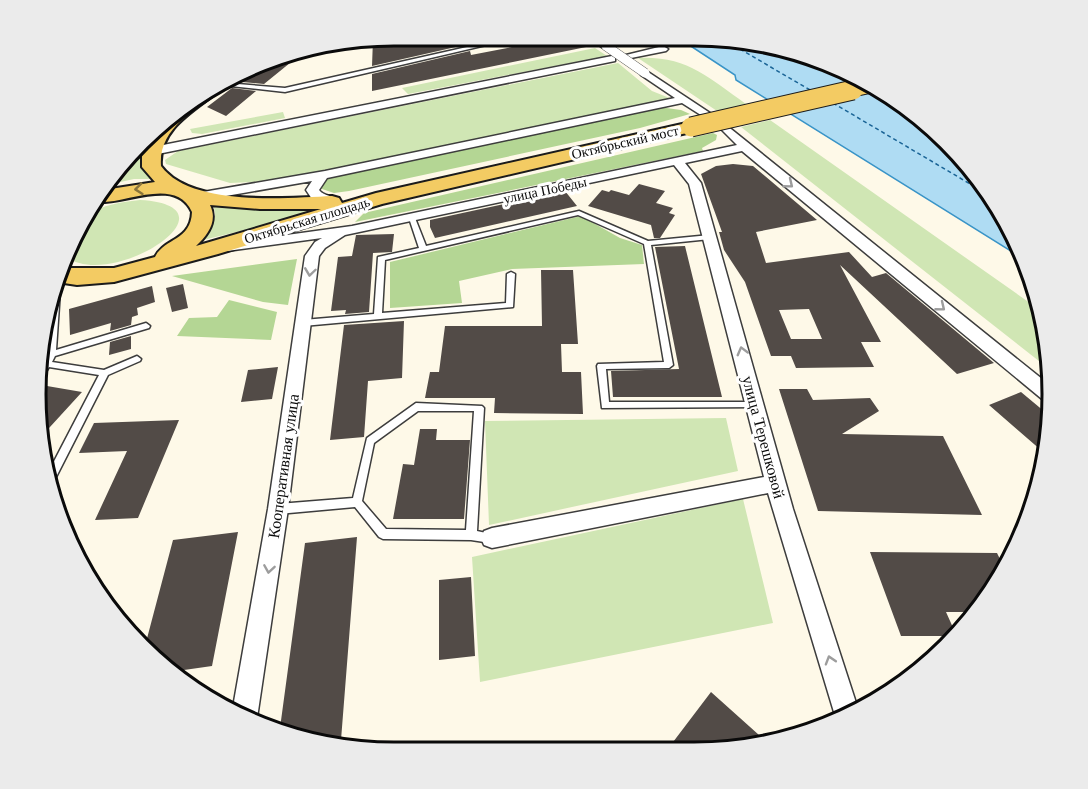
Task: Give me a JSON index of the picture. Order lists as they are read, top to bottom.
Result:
{
  "streets": {
    "main road": ["Октябрьский мост", "Октябрьская площадь"],
    "street": ["улица Победы", "улица Терешковой", "Кооперативная улица"]
  },
  "crossings": [
    ["Октябрьский мост", "Октябрьская площадь"],
    ["улица Победы", "Октябрьская площадь"],
    ["улица Победы", "улица Терешковой"],
    ["улица Победы", "Кооперативная улица"]
  ],
  "one_way": ["улица Терешковой", "Кооперативная улица"]
}
